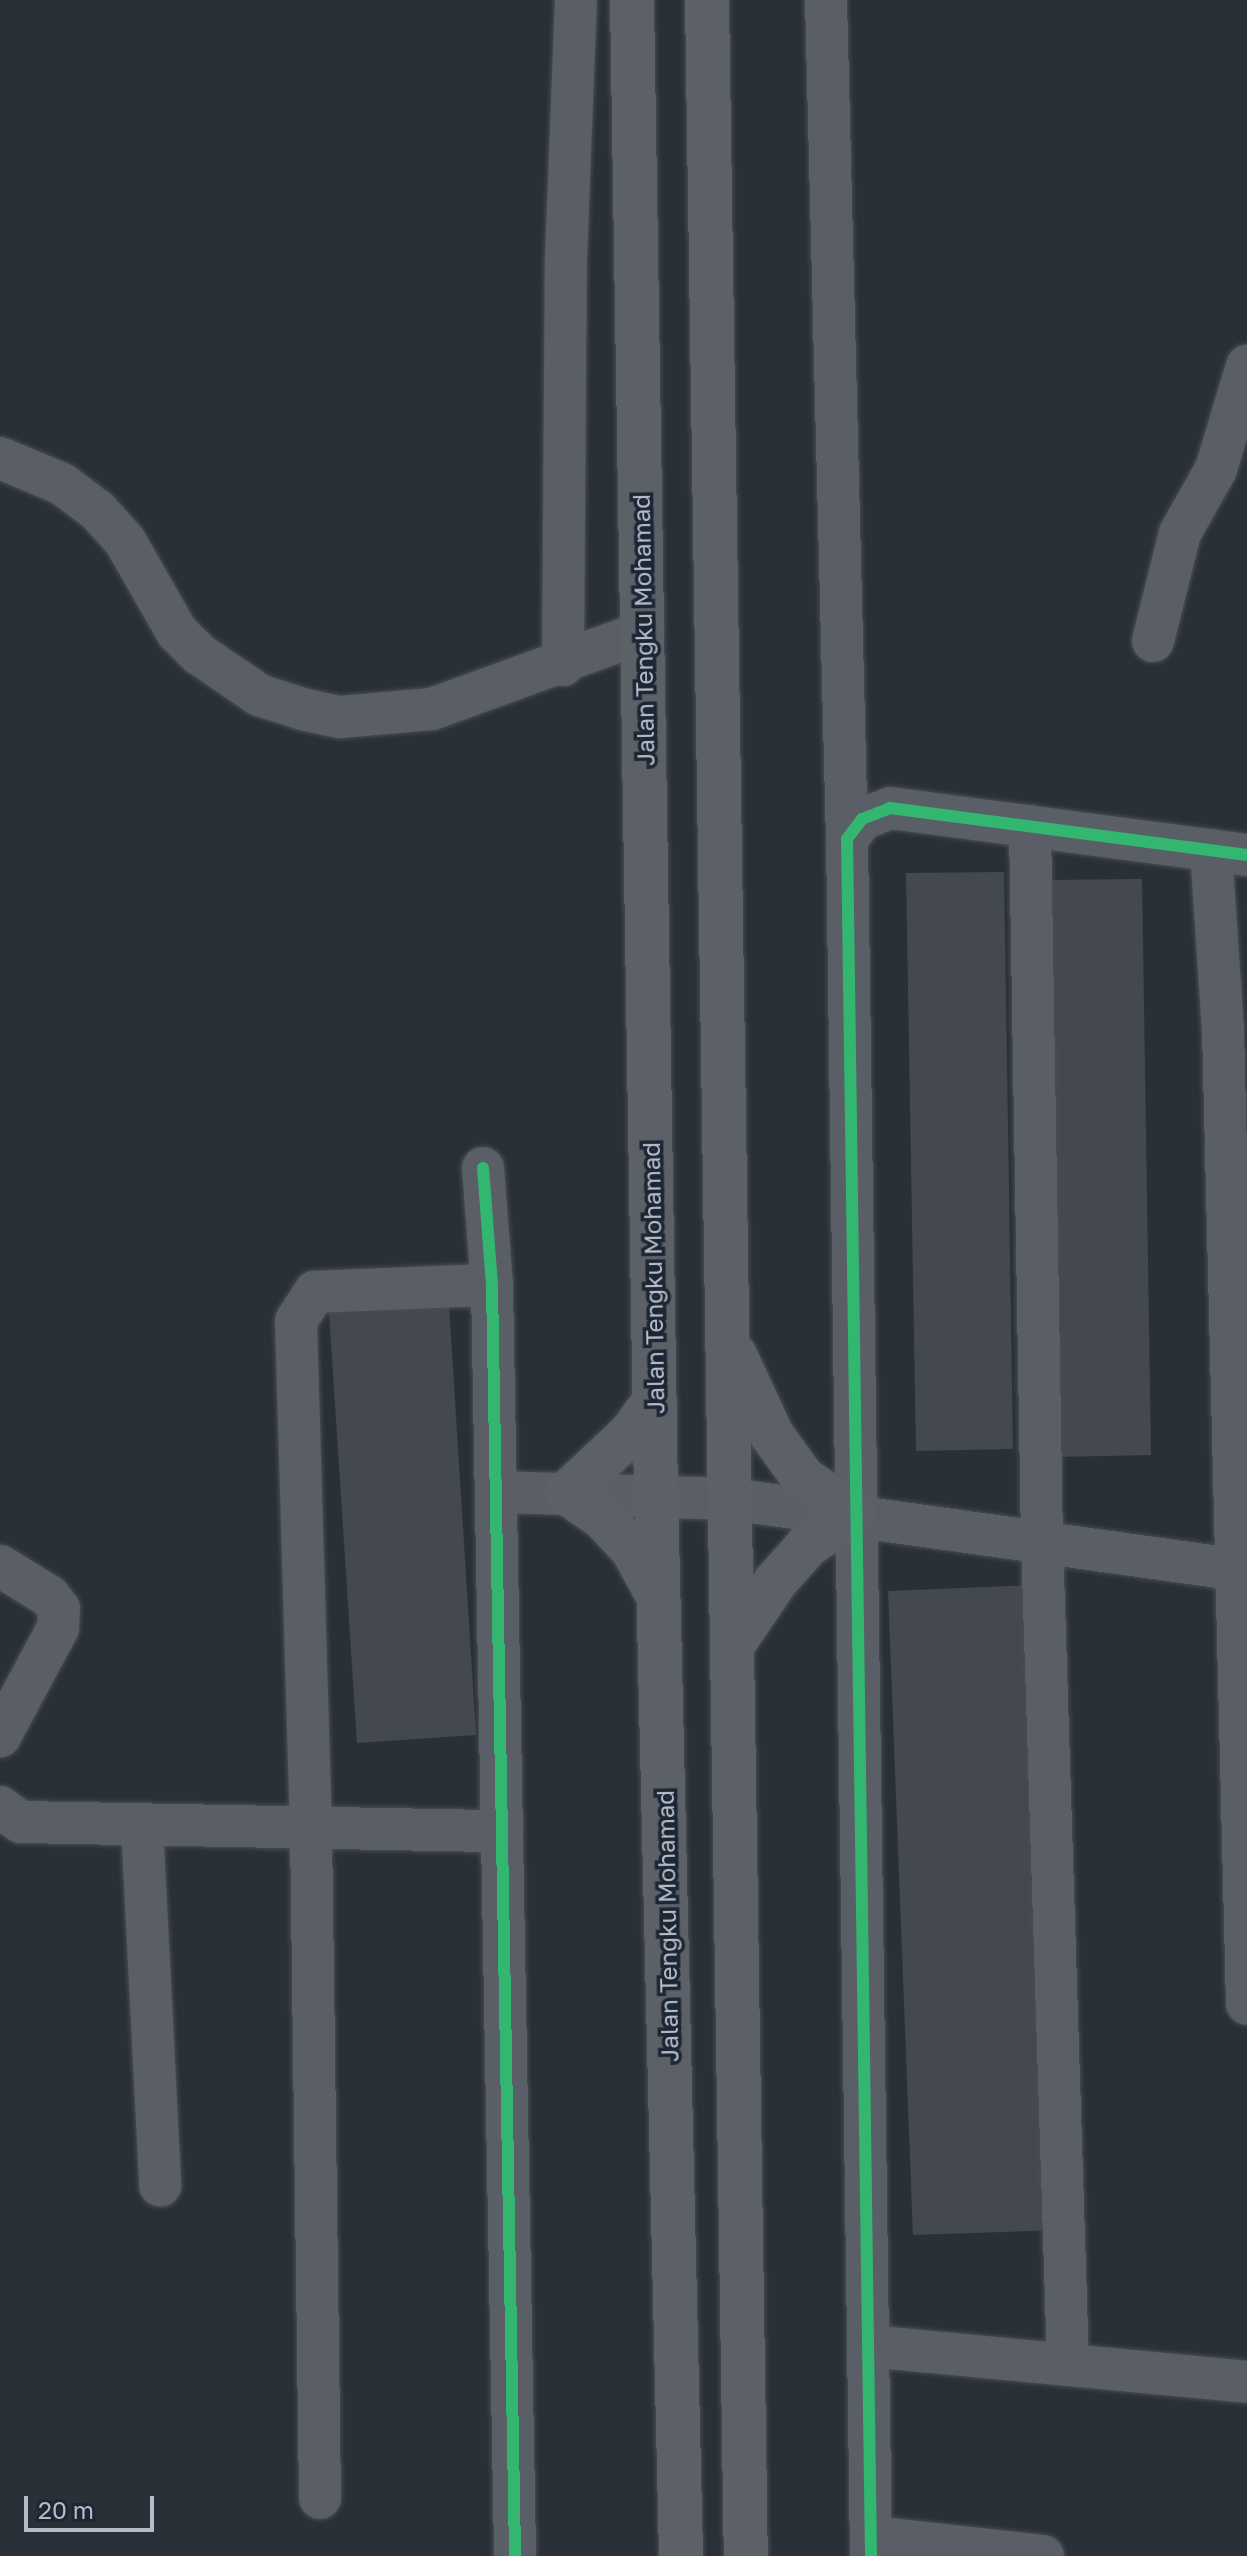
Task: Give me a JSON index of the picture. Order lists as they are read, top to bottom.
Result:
{
  "streets": {
    "main road": ["Jalan Tengku Mohamad"]
  },
  "scale_bar": "20 m"
}
